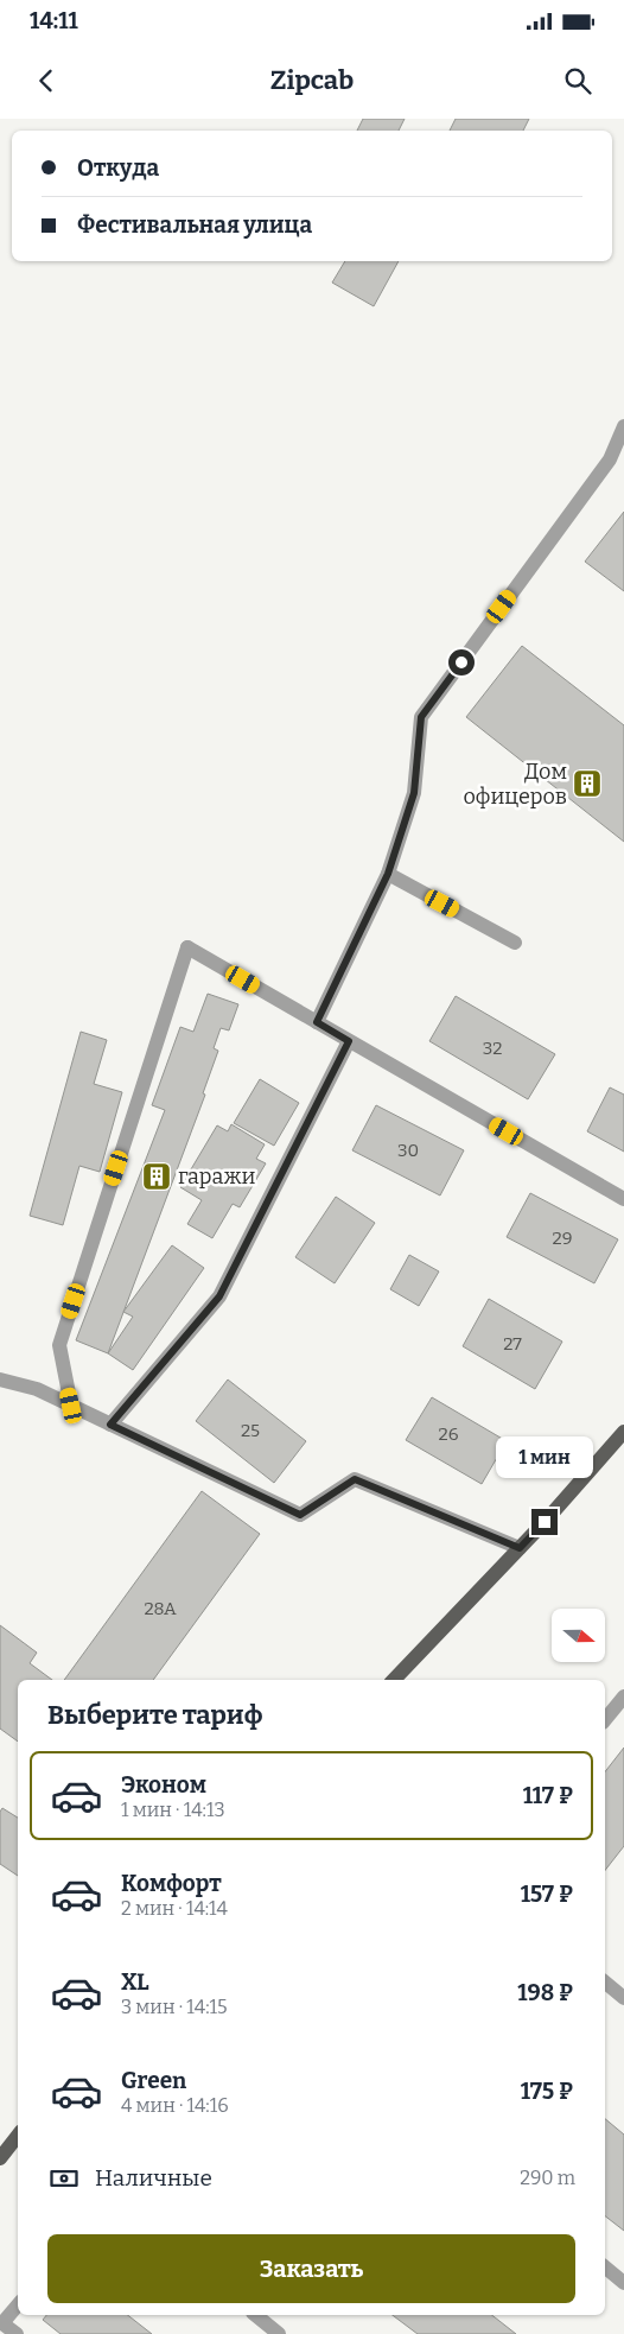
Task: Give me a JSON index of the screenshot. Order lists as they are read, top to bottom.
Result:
{
  "places": {
    "building": ["Дом офицеров", "гаражи"]
  },
  "house_numbers": [
    "32",
    "30",
    "29",
    "27",
    "25",
    "26",
    "28А"
  ],
  "north": "right",
  "page": {
    "status": "14:11",
    "header": "Zipcab",
    "banner": ["Откуда", "Фестивальная улица"],
    "bubble": "1 мин",
    "heading": "Выберите тариф",
    "list": [
      {
        "name": "Эконом",
        "note": "1 мин · 14:13",
        "value": "117 ₽"
      },
      {
        "name": "Комфорт",
        "note": "2 мин · 14:14",
        "value": "157 ₽"
      },
      {
        "name": "XL",
        "note": "3 мин · 14:15",
        "value": "198 ₽"
      },
      {
        "name": "Green",
        "note": "4 мин · 14:16",
        "value": "175 ₽"
      }
    ],
    "pay": ["Наличные", "290 m"],
    "buttons": "Заказать"
  }
}
